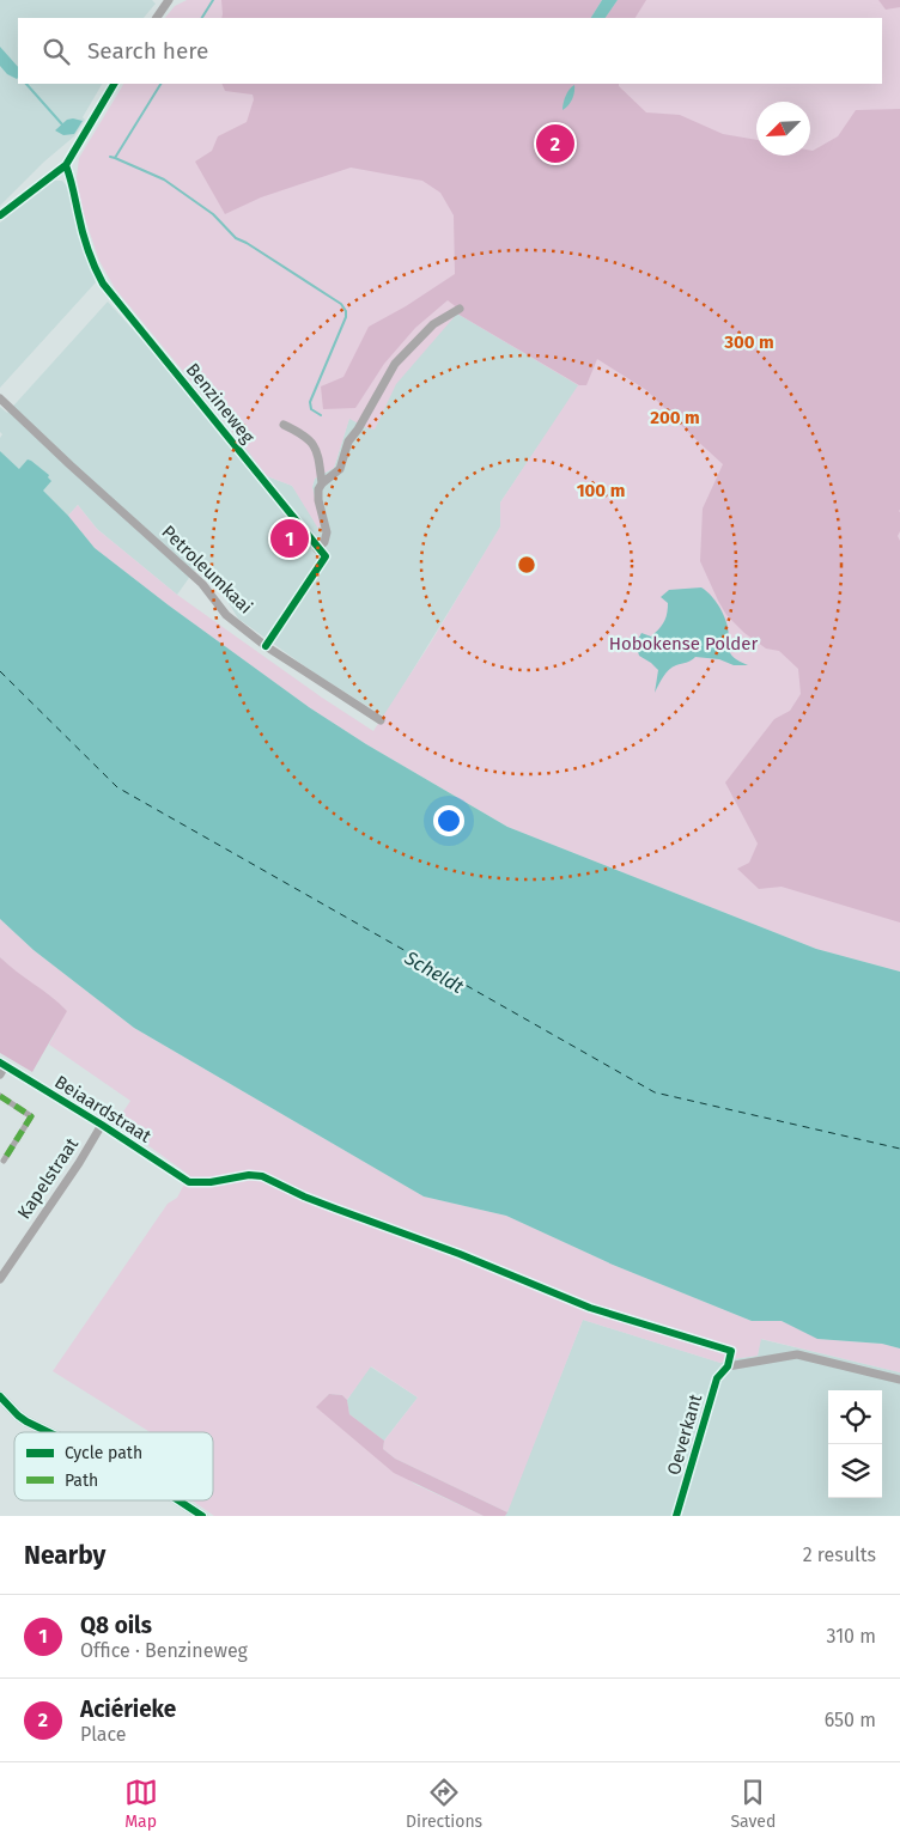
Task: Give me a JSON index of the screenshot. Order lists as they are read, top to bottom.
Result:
{
  "streets": {
    "street": [
      "Benzineweg",
      "Petroleumkaai",
      "Beiaardstraat",
      "Kapelstraat"
    ],
    "cycle path": ["Oeverkant"]
  },
  "crossings": [
    ["Beiaardstraat", "Kapelstraat"]
  ],
  "water": ["Scheldt"],
  "parks": ["Hobokense Polder"],
  "legend": ["Cycle path", "Path"],
  "north": "bottom left",
  "page": {
    "search": "Search here",
    "pins": ["2", "1"],
    "heading": ["Nearby", "2 results"],
    "list": [
      {
        "mark": "1",
        "name": "Q8 oils",
        "note": "Office · Benzineweg",
        "value": "310 m"
      },
      {
        "mark": "2",
        "name": "Aciérieke",
        "note": "Place",
        "value": "650 m"
      }
    ],
    "nav": ["Map", "Directions", "Saved"]
  },
  "rings": ["300 m", "200 m", "100 m"]
}
